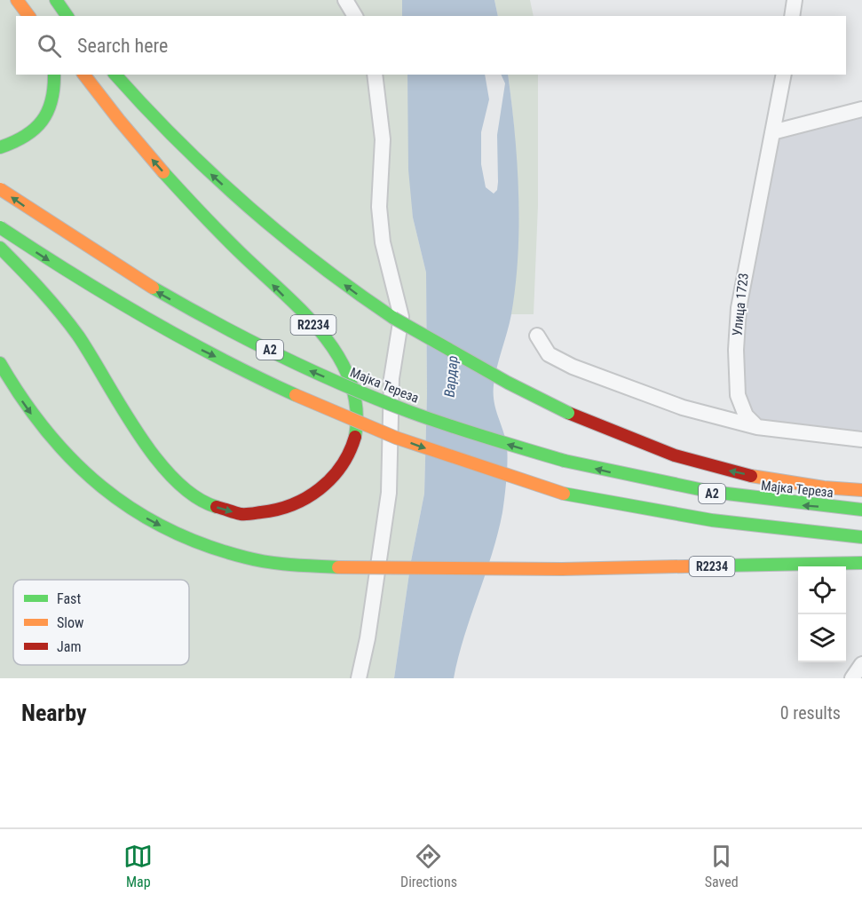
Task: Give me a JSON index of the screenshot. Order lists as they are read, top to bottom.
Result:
{
  "streets": {
    "highway": ["R2234", "A2", "Мајка Тереза"],
    "street": ["Улица 1723"]
  },
  "water": ["Вардар"],
  "legend": ["Fast", "Slow", "Jam"],
  "page": {
    "search": "Search here",
    "heading": ["Nearby", "0 results"],
    "nav": ["Map", "Directions", "Saved"]
  }
}
